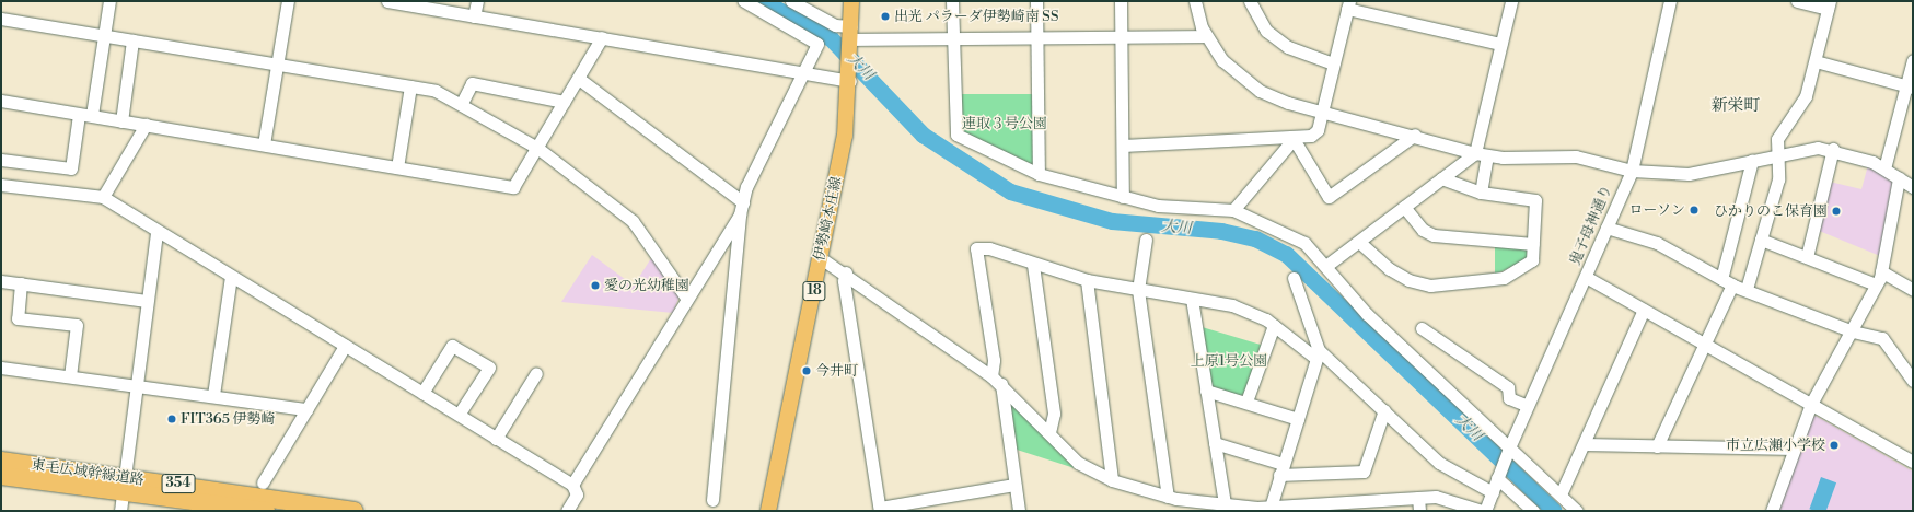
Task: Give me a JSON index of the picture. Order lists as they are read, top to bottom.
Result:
{
  "streets": {
    "highway": ["東毛広域幹線道路", "354"],
    "main road": ["伊勢崎本庄線", "18"],
    "street": ["鬼子母神通り"]
  },
  "districts": ["新栄町"],
  "water": ["大川"],
  "parks": ["連取３号公園", "上原1号公園"],
  "places": [
    "出光 パラーダ伊勢崎南 SS",
    "ローソン",
    "ひかりのこ保育園",
    "愛の光幼稚園",
    "今井町",
    "FIT365 伊勢崎",
    "市立広瀬小学校"
  ]
}
